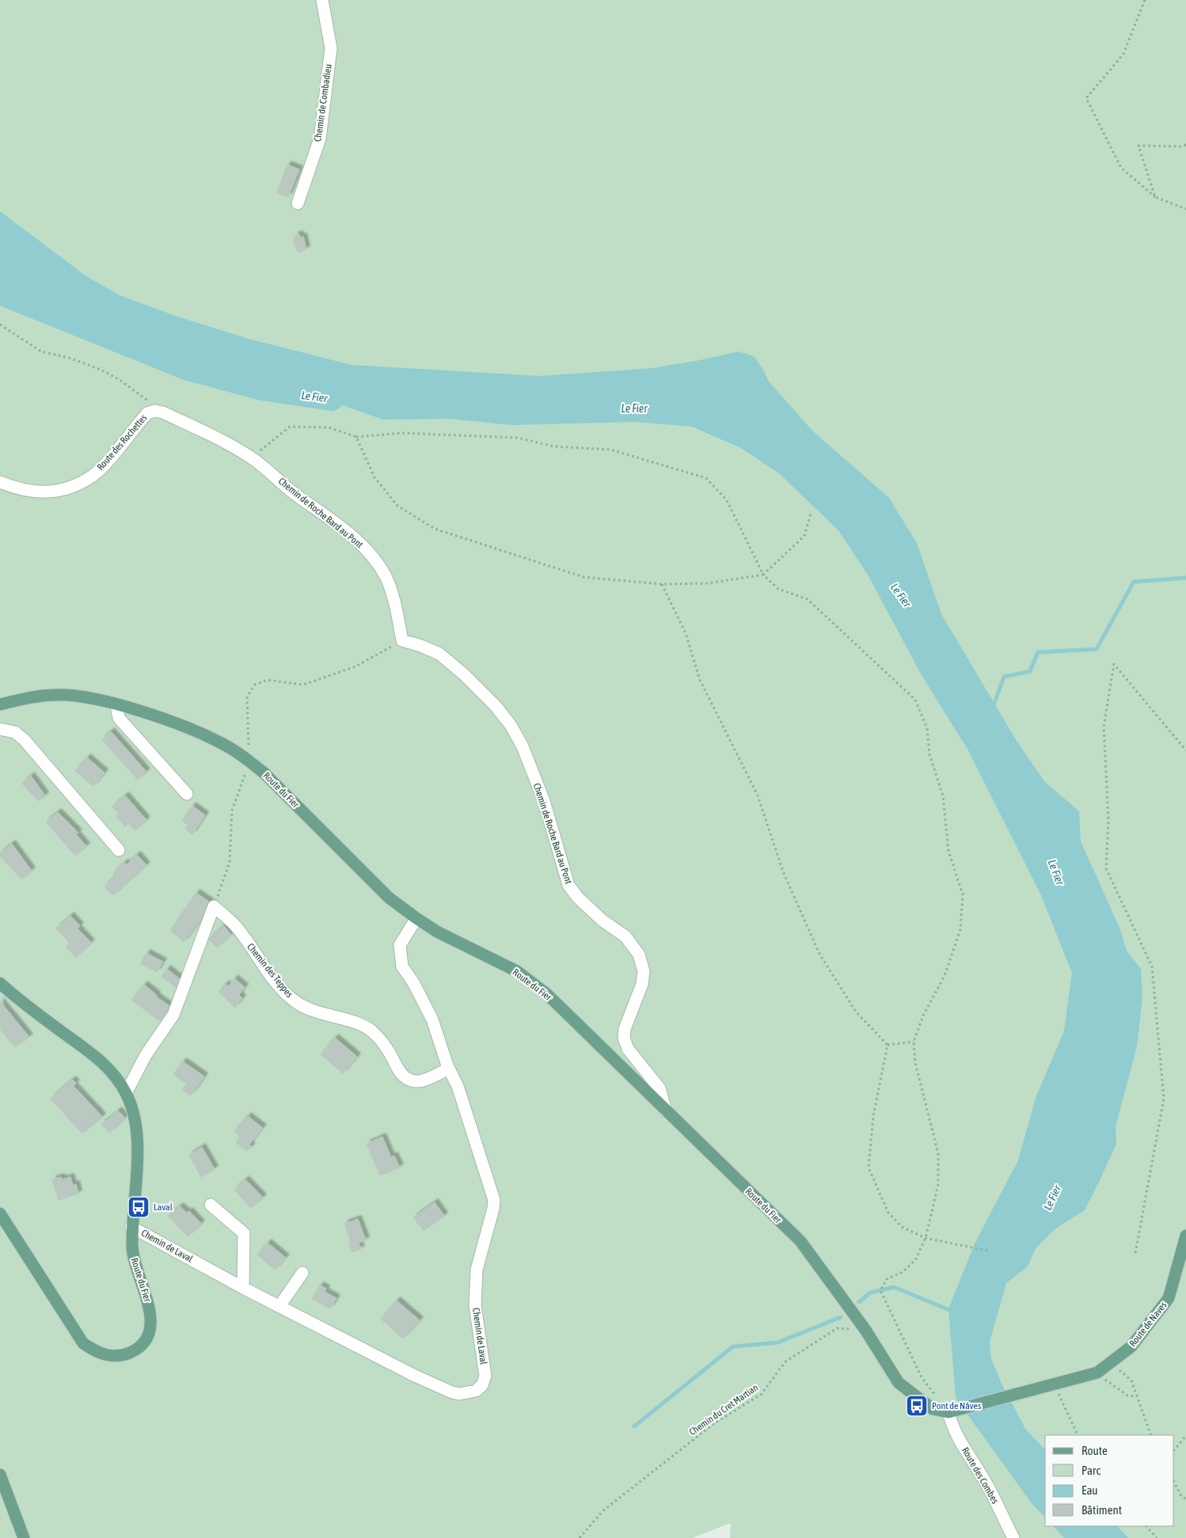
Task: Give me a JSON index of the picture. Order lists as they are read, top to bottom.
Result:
{
  "streets": {
    "main road": ["Route du Fier", "Route de Naves"],
    "street": [
      "Chemin de Combadieu",
      "Route des Rochettes",
      "Chemin de Roche Bard au Pont",
      "Chemin des Teppes",
      "Chemin de Laval",
      "Route des Combes"
    ],
    "path": ["Chemin du Cret Martian"]
  },
  "crossings": [
    ["Route des Rochettes", "Chemin de Roche Bard au Pont"],
    ["Chemin de Roche Bard au Pont", "Route du Fier"],
    ["Route du Fier", "Chemin de Laval"],
    ["Route du Fier", "Chemin du Cret Martian"],
    ["Route du Fier", "Route des Combes"],
    ["Chemin des Teppes", "Chemin de Laval"]
  ],
  "water": ["Le Fier"],
  "places": {
    "bus stop": ["Laval", "Pont de Nâves"]
  },
  "legend": [
    "Route",
    "Parc",
    "Eau",
    "Bâtiment"
  ]
}
